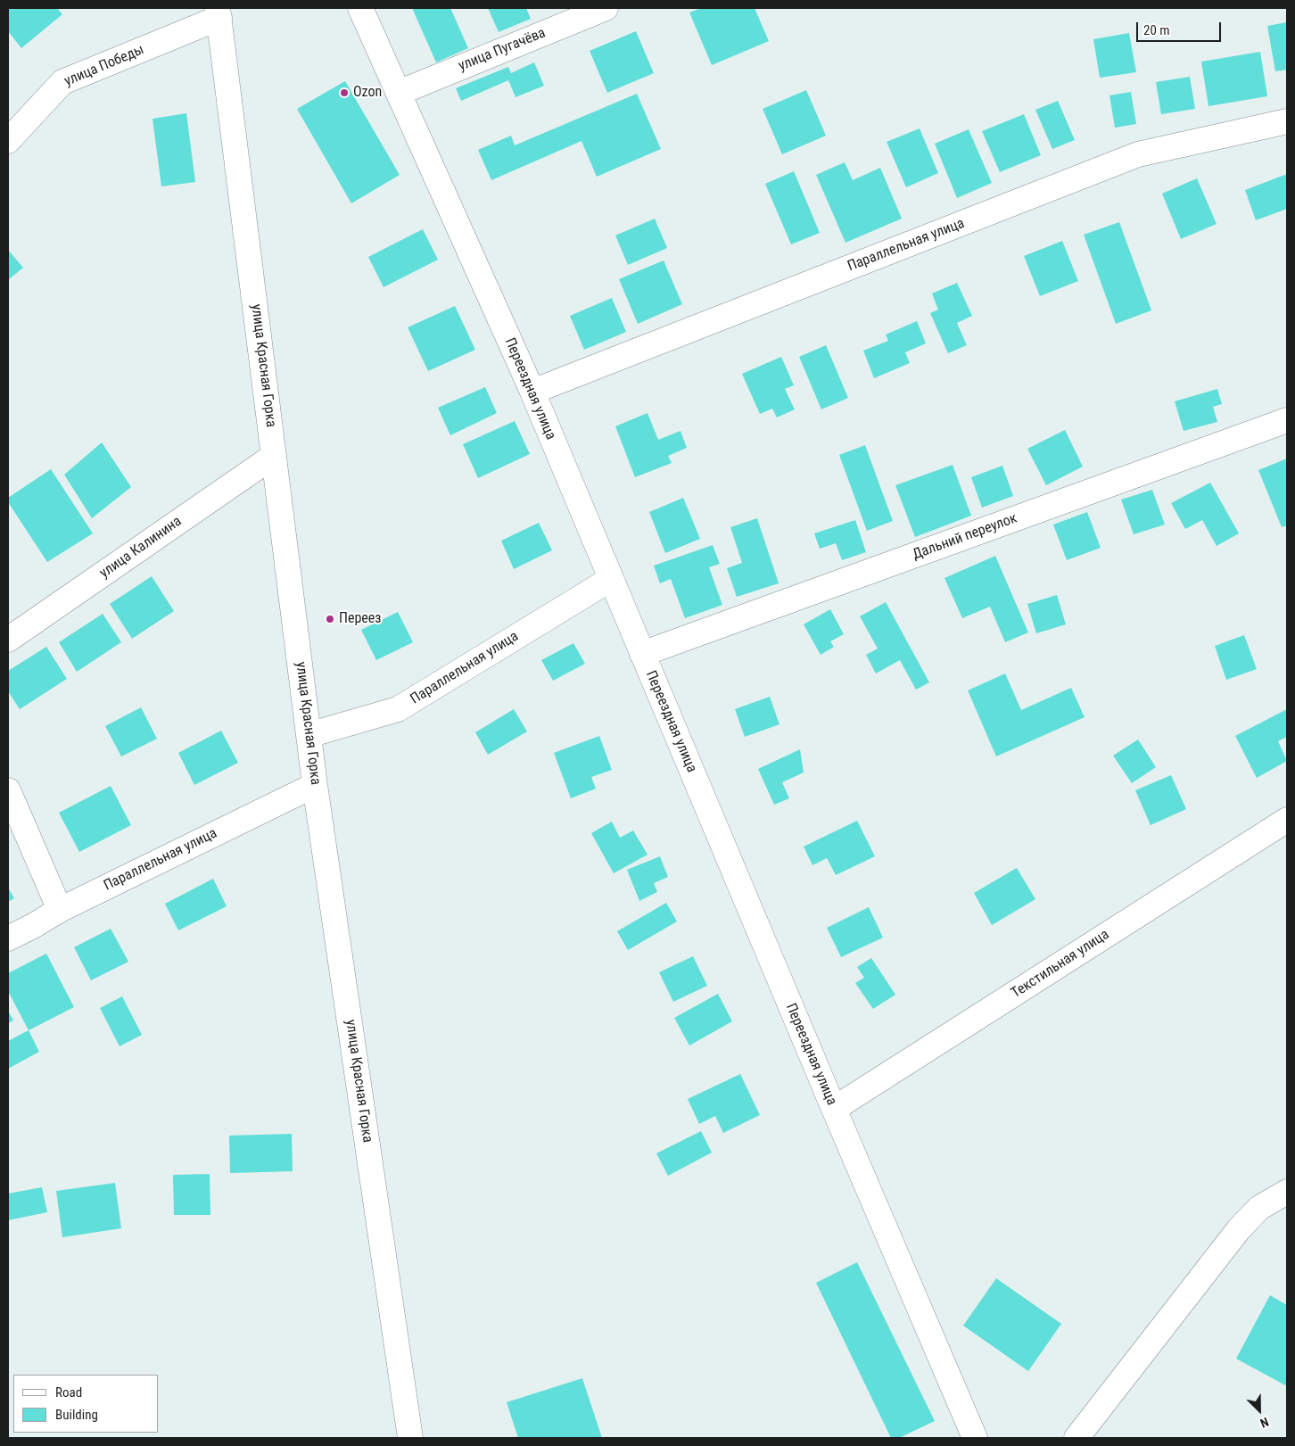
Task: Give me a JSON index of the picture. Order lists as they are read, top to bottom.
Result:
{
  "streets": {
    "street": [
      "улица Пугачёва",
      "улица Победы",
      "Параллельная улица",
      "улица Красная Горка",
      "Переездная улица",
      "Дальний переулок",
      "улица Калинина",
      "Текстильная улица"
    ]
  },
  "crossings": [
    ["улица Пугачёва", "Переездная улица"],
    ["улица Победы", "улица Красная Горка"],
    ["Параллельная улица", "улица Красная Горка"],
    ["Параллельная улица", "Переездная улица"],
    ["улица Красная Горка", "улица Калинина"],
    ["Переездная улица", "Дальний переулок"],
    ["Переездная улица", "Текстильная улица"]
  ],
  "places": ["Ozon", "Переез"],
  "legend": ["Road", "Building"],
  "scale_bar": "20 m",
  "north": "bottom right"
}
